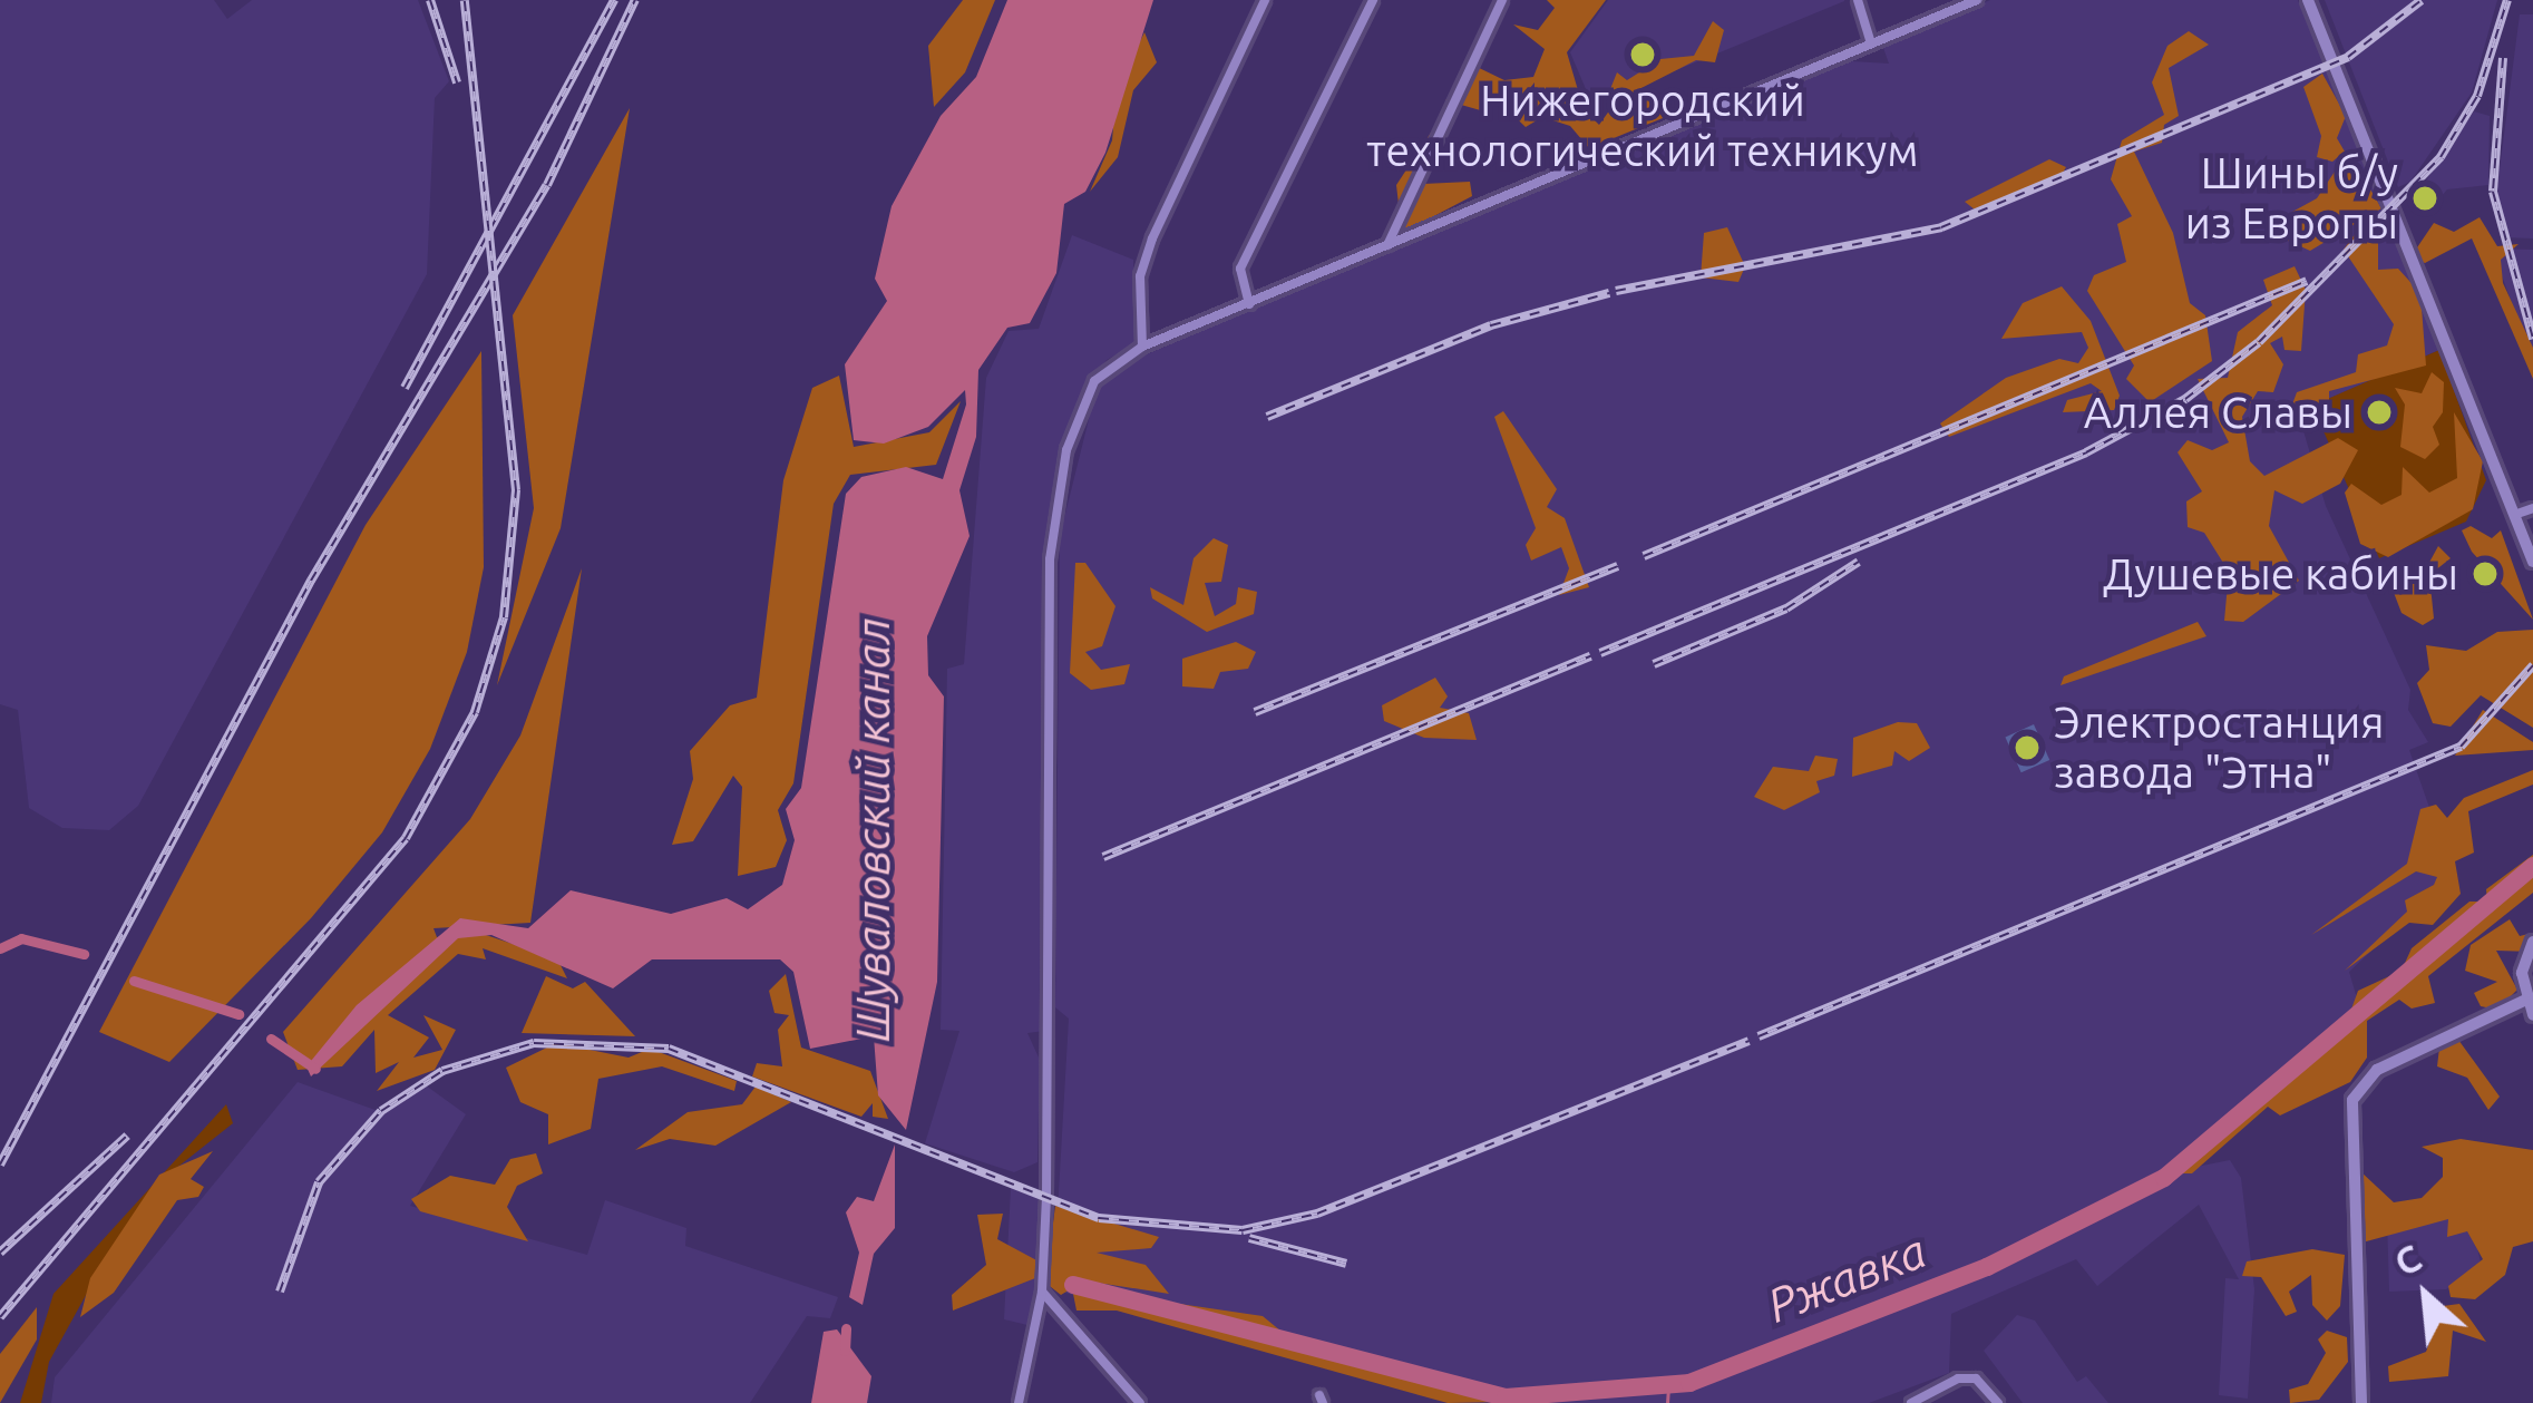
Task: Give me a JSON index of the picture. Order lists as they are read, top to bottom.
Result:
{
  "water": ["Шуваловский канал", "Ржавка"],
  "places": [
    "Нижегородский технологический техникум",
    "Шины б/у из Европы",
    "Аллея Славы",
    "Душевые кабины",
    "Электростанция завода \"Этна\""
  ],
  "north": "top left"
}
